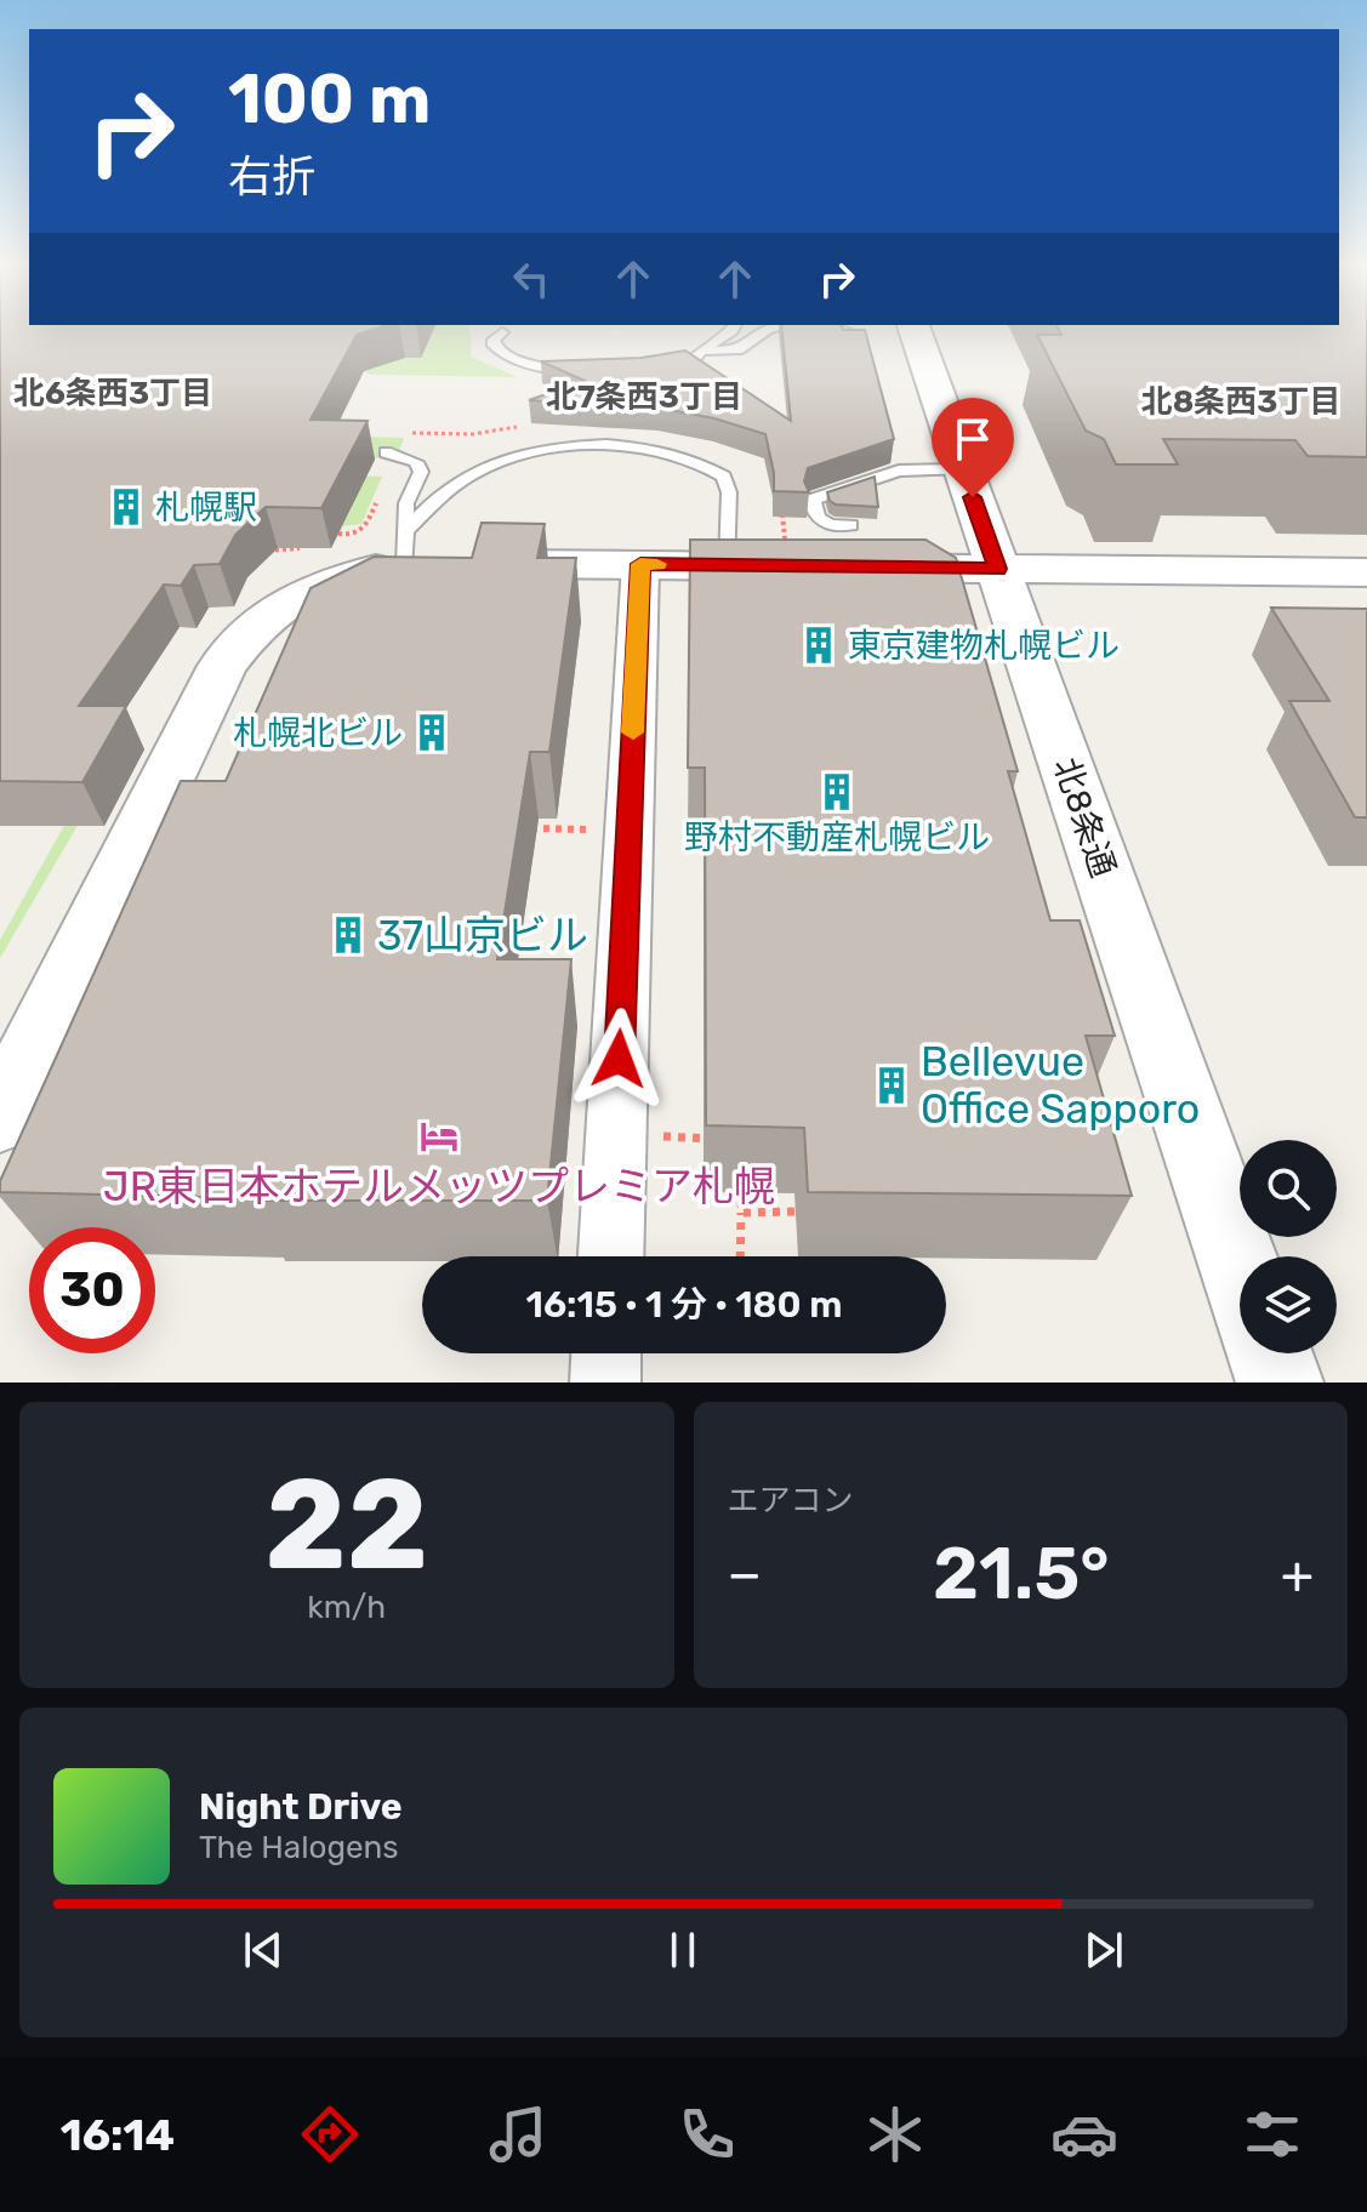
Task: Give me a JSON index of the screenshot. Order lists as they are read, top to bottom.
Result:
{
  "streets": {
    "street": ["北8条通"]
  },
  "districts": ["北6条西3丁目", "北7条西3丁目", "北8条西3丁目"],
  "places": {
    "building": [
      "札幌駅",
      "東京建物札幌ビル",
      "札幌北ビル",
      "野村不動産札幌ビル",
      "37山京ビル",
      "Bellevue Office Sapporo"
    ],
    "hotel": ["JR東日本ホテルメッツプレミア札幌"]
  },
  "page": {
    "turn": ["100 m", "右折"],
    "limit": "30",
    "trip": "16:15 · 1 分 · 180 m",
    "tile": [
      ["22", "km/h"],
      "エアコン"
    ],
    "heat": ["−", "21.5°", "+"],
    "song": ["Night Drive", "The Halogens"],
    "tabs": "16:14"
  }
}
